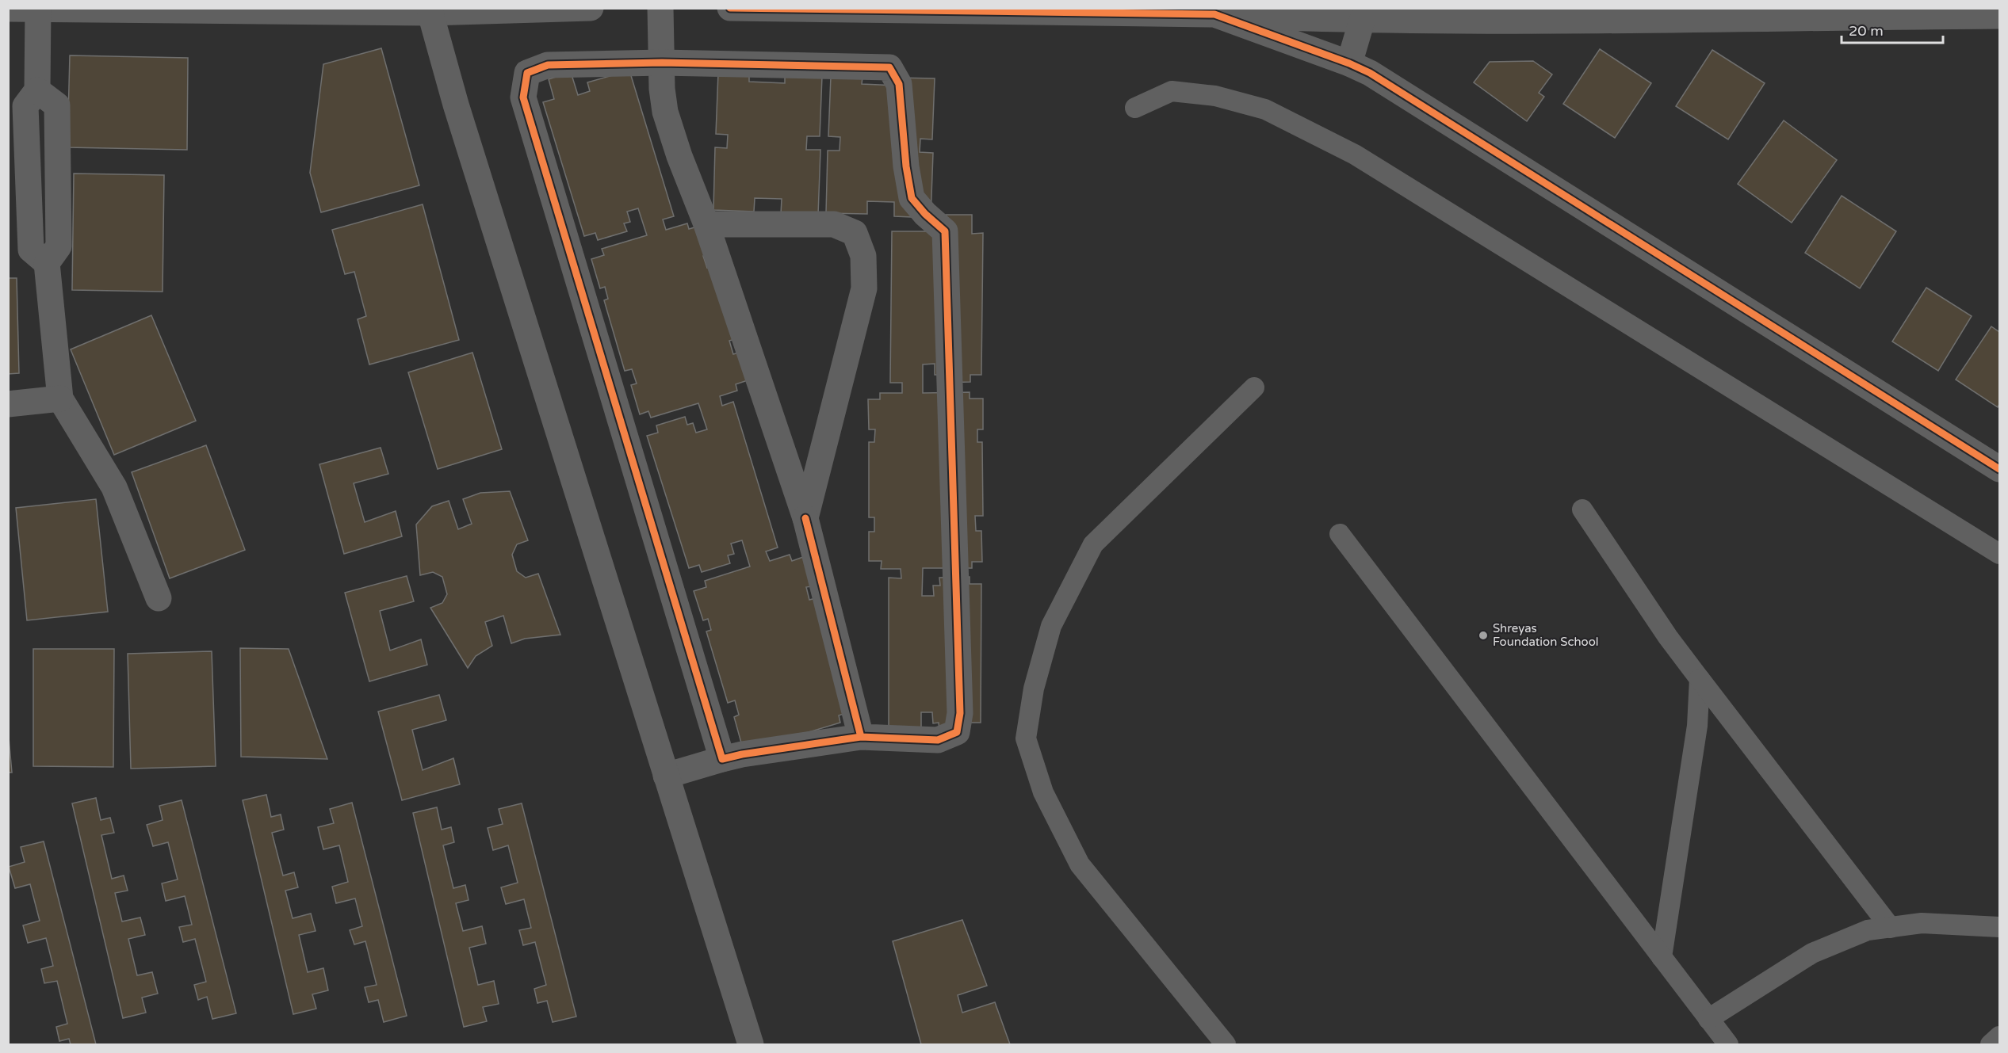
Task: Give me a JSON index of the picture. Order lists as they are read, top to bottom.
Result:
{
  "places": ["Shreyas Foundation School"],
  "scale_bar": "20 m"
}
